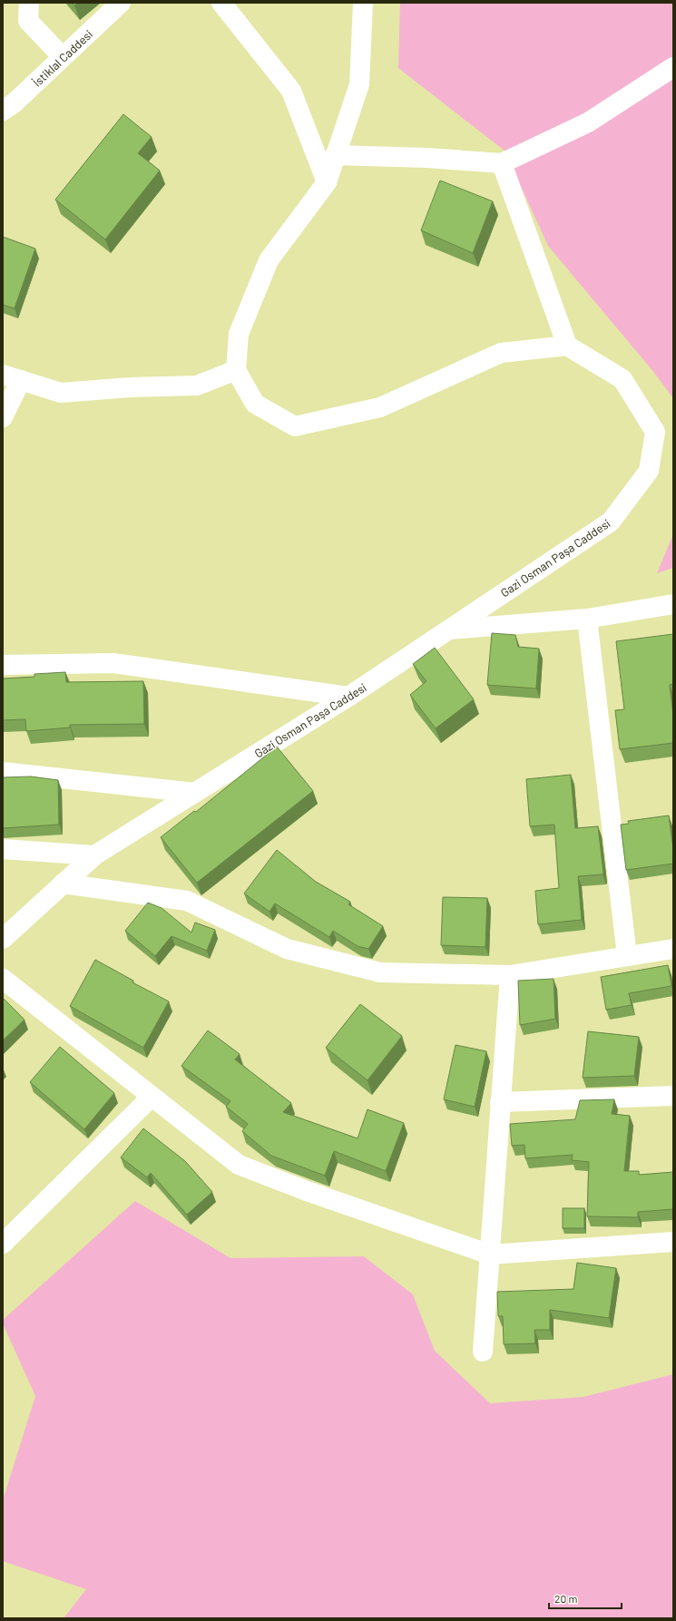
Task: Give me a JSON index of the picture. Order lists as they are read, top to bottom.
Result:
{
  "streets": {
    "street": ["İstiklal Caddesi", "Gazi Osman Paşa Caddesi"]
  },
  "scale_bar": "20 m"
}
